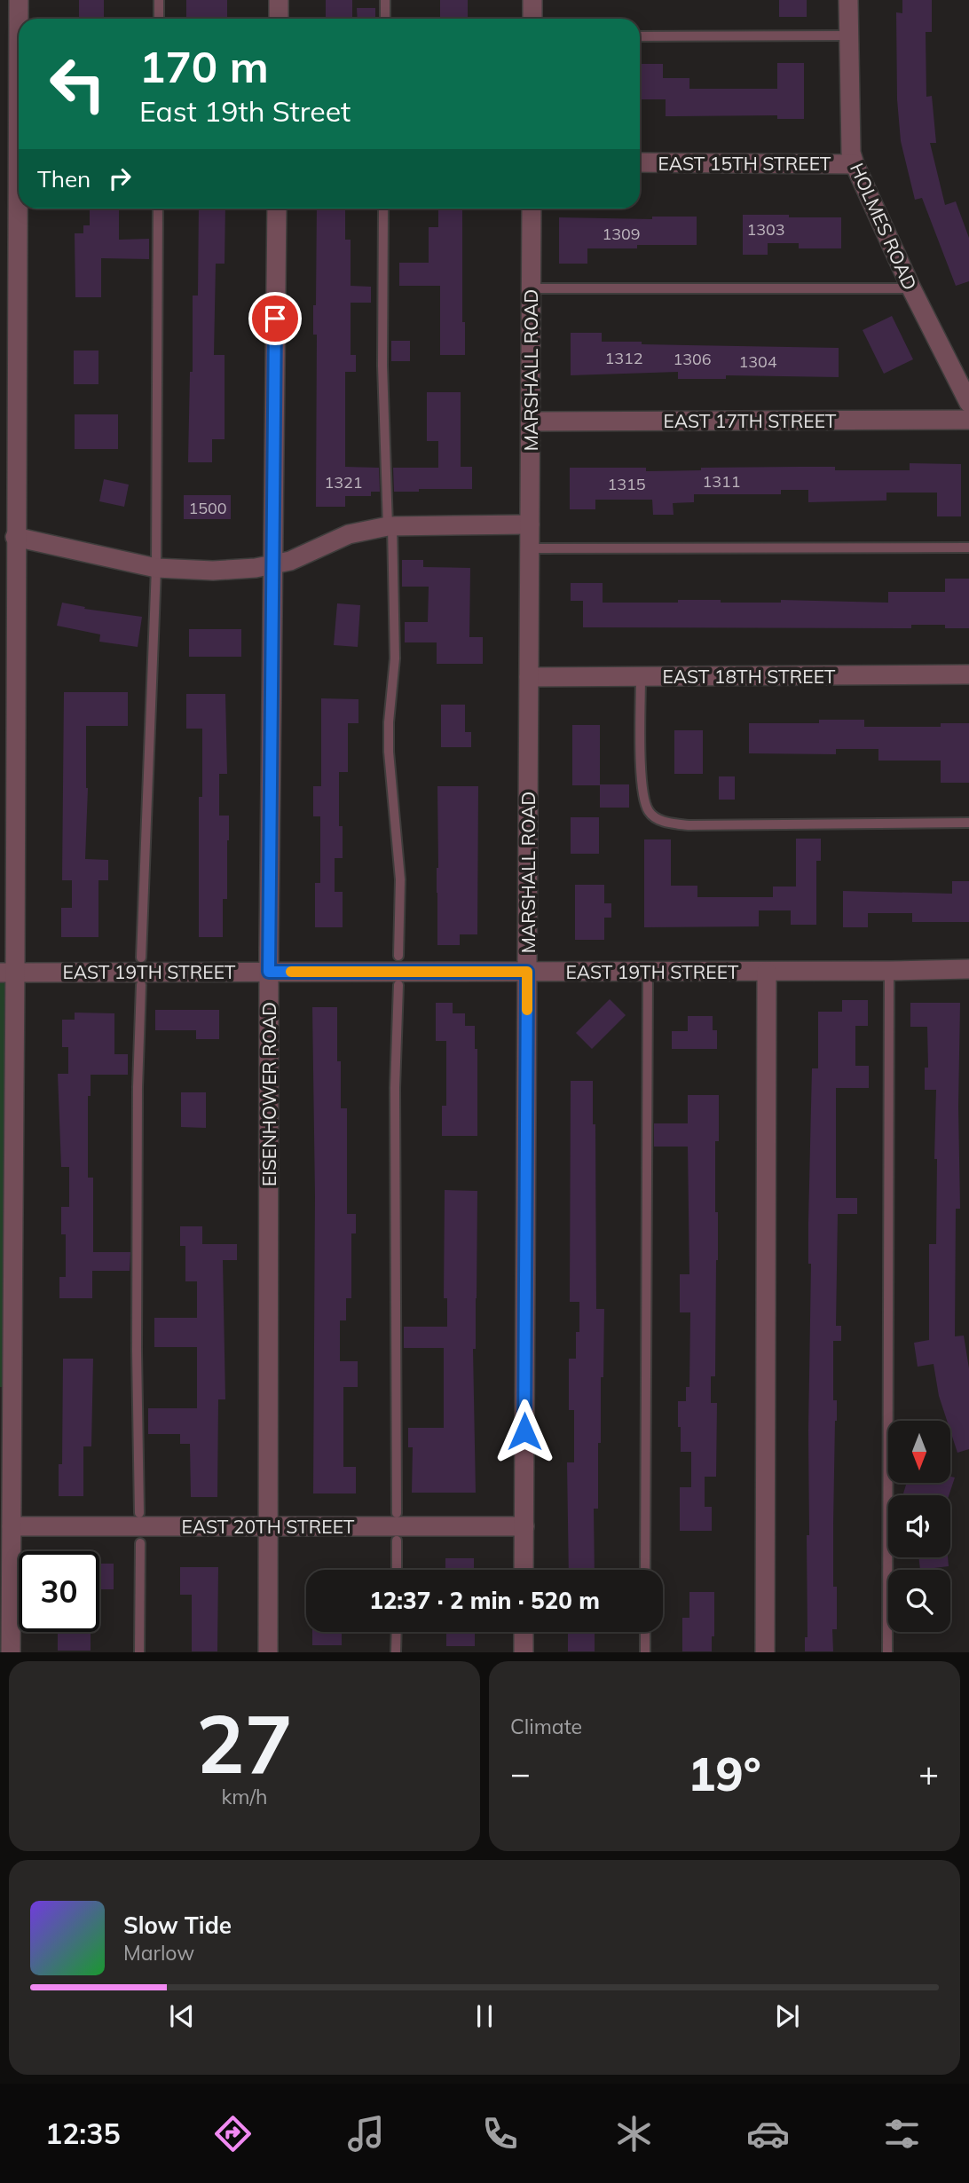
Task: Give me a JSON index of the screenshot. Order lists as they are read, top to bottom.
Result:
{
  "streets": {
    "street": [
      "EAST 15TH STREET",
      "HOLMES ROAD",
      "MARSHALL ROAD",
      "EAST 17TH STREET",
      "EAST 18TH STREET",
      "EAST 19TH STREET",
      "EISENHOWER ROAD",
      "EAST 20TH STREET"
    ]
  },
  "crossings": [
    ["EAST 15TH STREET", "HOLMES ROAD"],
    ["MARSHALL ROAD", "EAST 17TH STREET"],
    ["MARSHALL ROAD", "EAST 18TH STREET"],
    ["MARSHALL ROAD", "EAST 19TH STREET"],
    ["MARSHALL ROAD", "EAST 20TH STREET"],
    ["EAST 19TH STREET", "EISENHOWER ROAD"],
    ["EISENHOWER ROAD", "EAST 20TH STREET"]
  ],
  "house_numbers": [
    "1303",
    "1309",
    "1312",
    "1306",
    "1304",
    "1311",
    "1321",
    "1315",
    "1500"
  ],
  "north": "bottom",
  "page": {
    "turn": ["170 m", "East 19th Street"],
    "then": "Then",
    "limit": "30",
    "trip": "12:37 · 2 min · 520 m",
    "tile": [
      ["27", "km/h"],
      "Climate"
    ],
    "heat": ["−", "19°", "+"],
    "song": ["Slow Tide", "Marlow"],
    "tabs": "12:35"
  }
}
